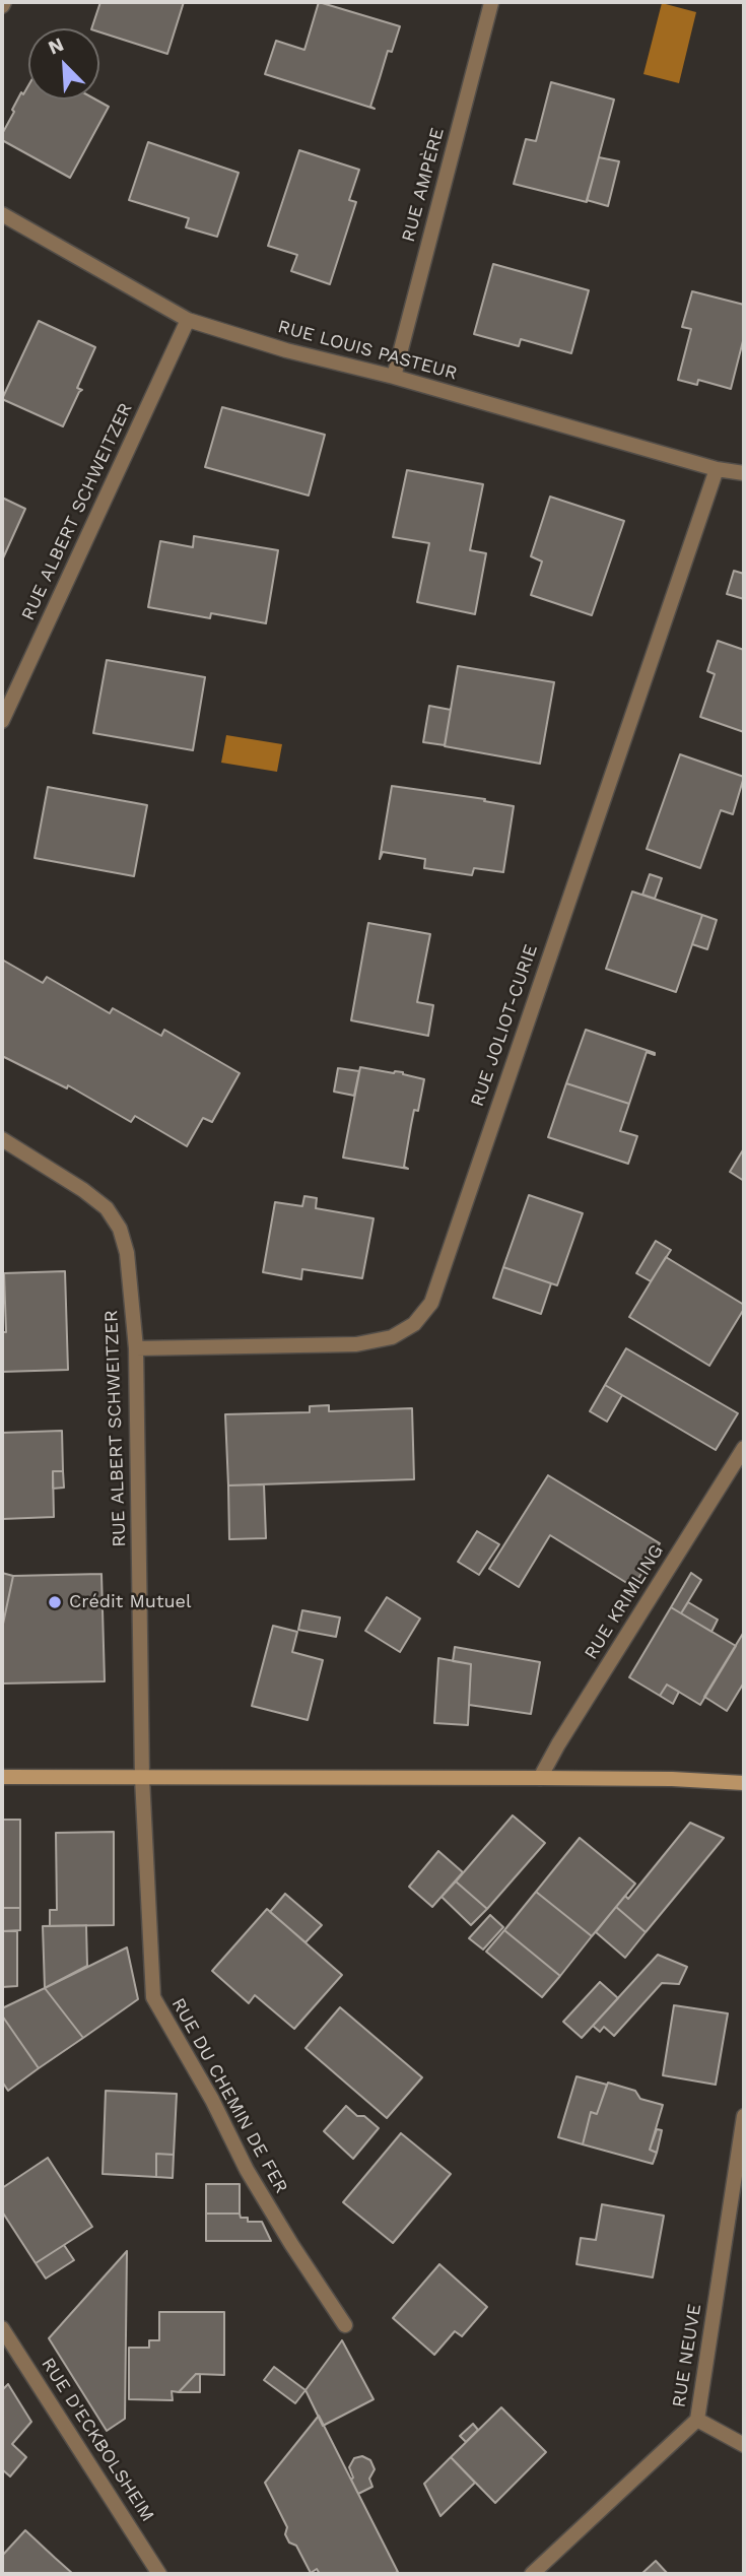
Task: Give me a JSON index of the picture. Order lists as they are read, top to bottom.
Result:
{
  "streets": {
    "street": [
      "RUE AMPÈRE",
      "RUE LOUIS PASTEUR",
      "RUE ALBERT SCHWEITZER",
      "RUE JOLIOT-CURIE",
      "RUE KRIMLING",
      "RUE DU CHEMIN DE FER",
      "RUE NEUVE",
      "RUE D'ECKBOLSHEIM"
    ]
  },
  "crossings": [
    ["RUE AMPÈRE", "RUE LOUIS PASTEUR"],
    ["RUE LOUIS PASTEUR", "RUE ALBERT SCHWEITZER"],
    ["RUE LOUIS PASTEUR", "RUE JOLIOT-CURIE"],
    ["RUE ALBERT SCHWEITZER", "RUE JOLIOT-CURIE"],
    ["RUE ALBERT SCHWEITZER", "RUE DU CHEMIN DE FER"]
  ],
  "places": ["Crédit Mutuel"],
  "north": "top left"
}
